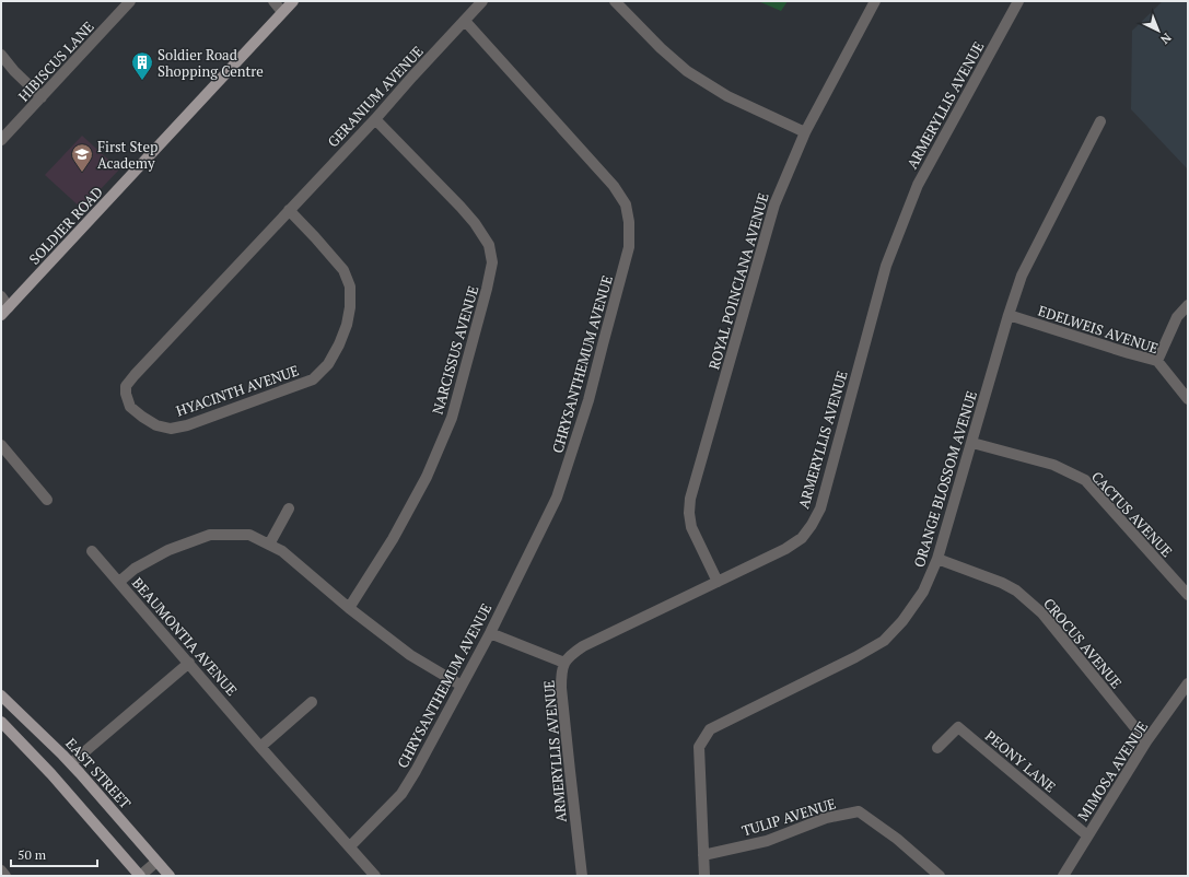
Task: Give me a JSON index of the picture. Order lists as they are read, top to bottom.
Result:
{
  "streets": {
    "main road": ["SOLDIER ROAD", "EAST STREET"],
    "street": [
      "HIBISCUS LANE",
      "GERANIUM AVENUE",
      "ARMERYLLIS AVENUE",
      "ROYAL POINCIANA AVENUE",
      "EDELWEIS AVENUE",
      "NARCISSUS AVENUE",
      "CHRYSANTHEMUM AVENUE",
      "HYACINTH AVENUE",
      "ORANGE BLOSSOM AVENUE",
      "CACTUS AVENUE",
      "BEAUMONTIA AVENUE",
      "CROCUS AVENUE",
      "PEONY LANE",
      "MIMOSA AVENUE",
      "TULIP AVENUE"
    ]
  },
  "crossings": [
    ["GERANIUM AVENUE", "NARCISSUS AVENUE"],
    ["GERANIUM AVENUE", "CHRYSANTHEMUM AVENUE"],
    ["GERANIUM AVENUE", "HYACINTH AVENUE"],
    ["ARMERYLLIS AVENUE", "ROYAL POINCIANA AVENUE"],
    ["EDELWEIS AVENUE", "ORANGE BLOSSOM AVENUE"],
    ["NARCISSUS AVENUE", "BEAUMONTIA AVENUE"],
    ["CHRYSANTHEMUM AVENUE", "BEAUMONTIA AVENUE"],
    ["ORANGE BLOSSOM AVENUE", "CACTUS AVENUE"],
    ["ORANGE BLOSSOM AVENUE", "CROCUS AVENUE"],
    ["ORANGE BLOSSOM AVENUE", "TULIP AVENUE"],
    ["CROCUS AVENUE", "MIMOSA AVENUE"],
    ["PEONY LANE", "MIMOSA AVENUE"]
  ],
  "places": {
    "building": ["Soldier Road Shopping Centre"],
    "school or university": ["First Step Academy"]
  },
  "scale_bar": "50 m",
  "north": "bottom right"
}
